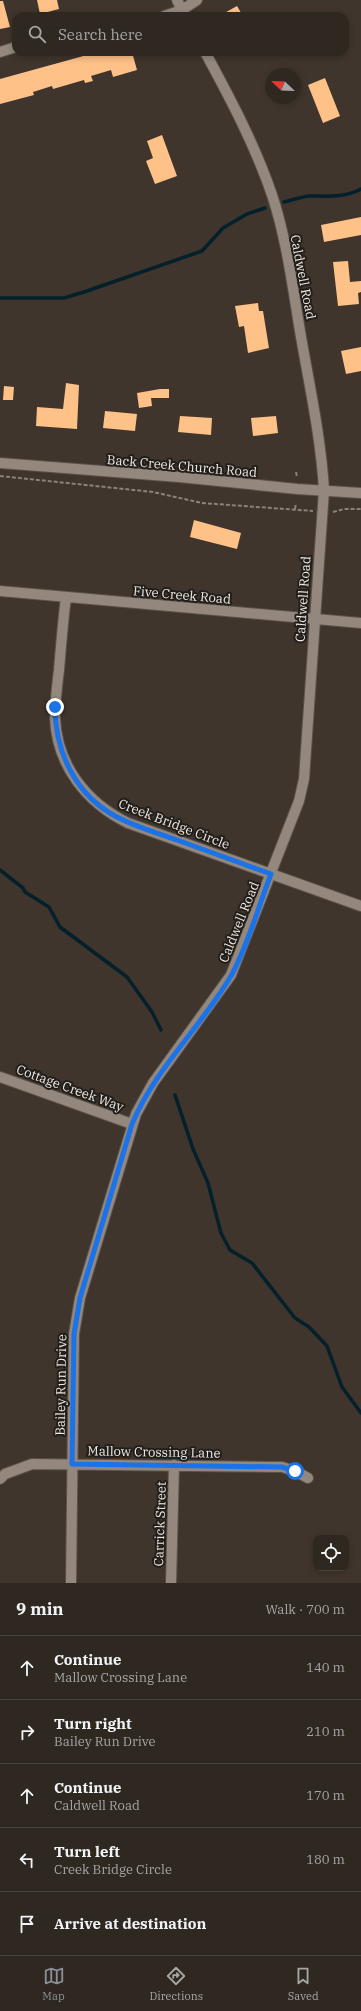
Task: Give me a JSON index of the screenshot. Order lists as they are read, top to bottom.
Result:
{
  "streets": {
    "street": [
      "Caldwell Road",
      "Back Creek Church Road",
      "Five Creek Road",
      "Creek Bridge Circle",
      "Cottage Creek Way",
      "Bailey Run Drive",
      "Mallow Crossing Lane",
      "Carrick Street"
    ]
  },
  "crossings": [
    ["Caldwell Road", "Back Creek Church Road"],
    ["Caldwell Road", "Five Creek Road"],
    ["Caldwell Road", "Creek Bridge Circle"],
    ["Caldwell Road", "Cottage Creek Way"],
    ["Caldwell Road", "Bailey Run Drive"],
    ["Five Creek Road", "Creek Bridge Circle"],
    ["Cottage Creek Way", "Bailey Run Drive"],
    ["Bailey Run Drive", "Mallow Crossing Lane"],
    ["Mallow Crossing Lane", "Carrick Street"]
  ],
  "north": "top left",
  "page": {
    "search": "Search here",
    "heading": ["9 min", "Walk · 700 m"],
    "list": [
      ["Continue", "Mallow Crossing Lane", "140 m"],
      ["Turn right", "Bailey Run Drive", "210 m"],
      ["Continue", "Caldwell Road", "170 m"],
      ["Turn left", "Creek Bridge Circle", "180 m"],
      "Arrive at destination"
    ],
    "nav": ["Map", "Directions", "Saved"]
  }
}
